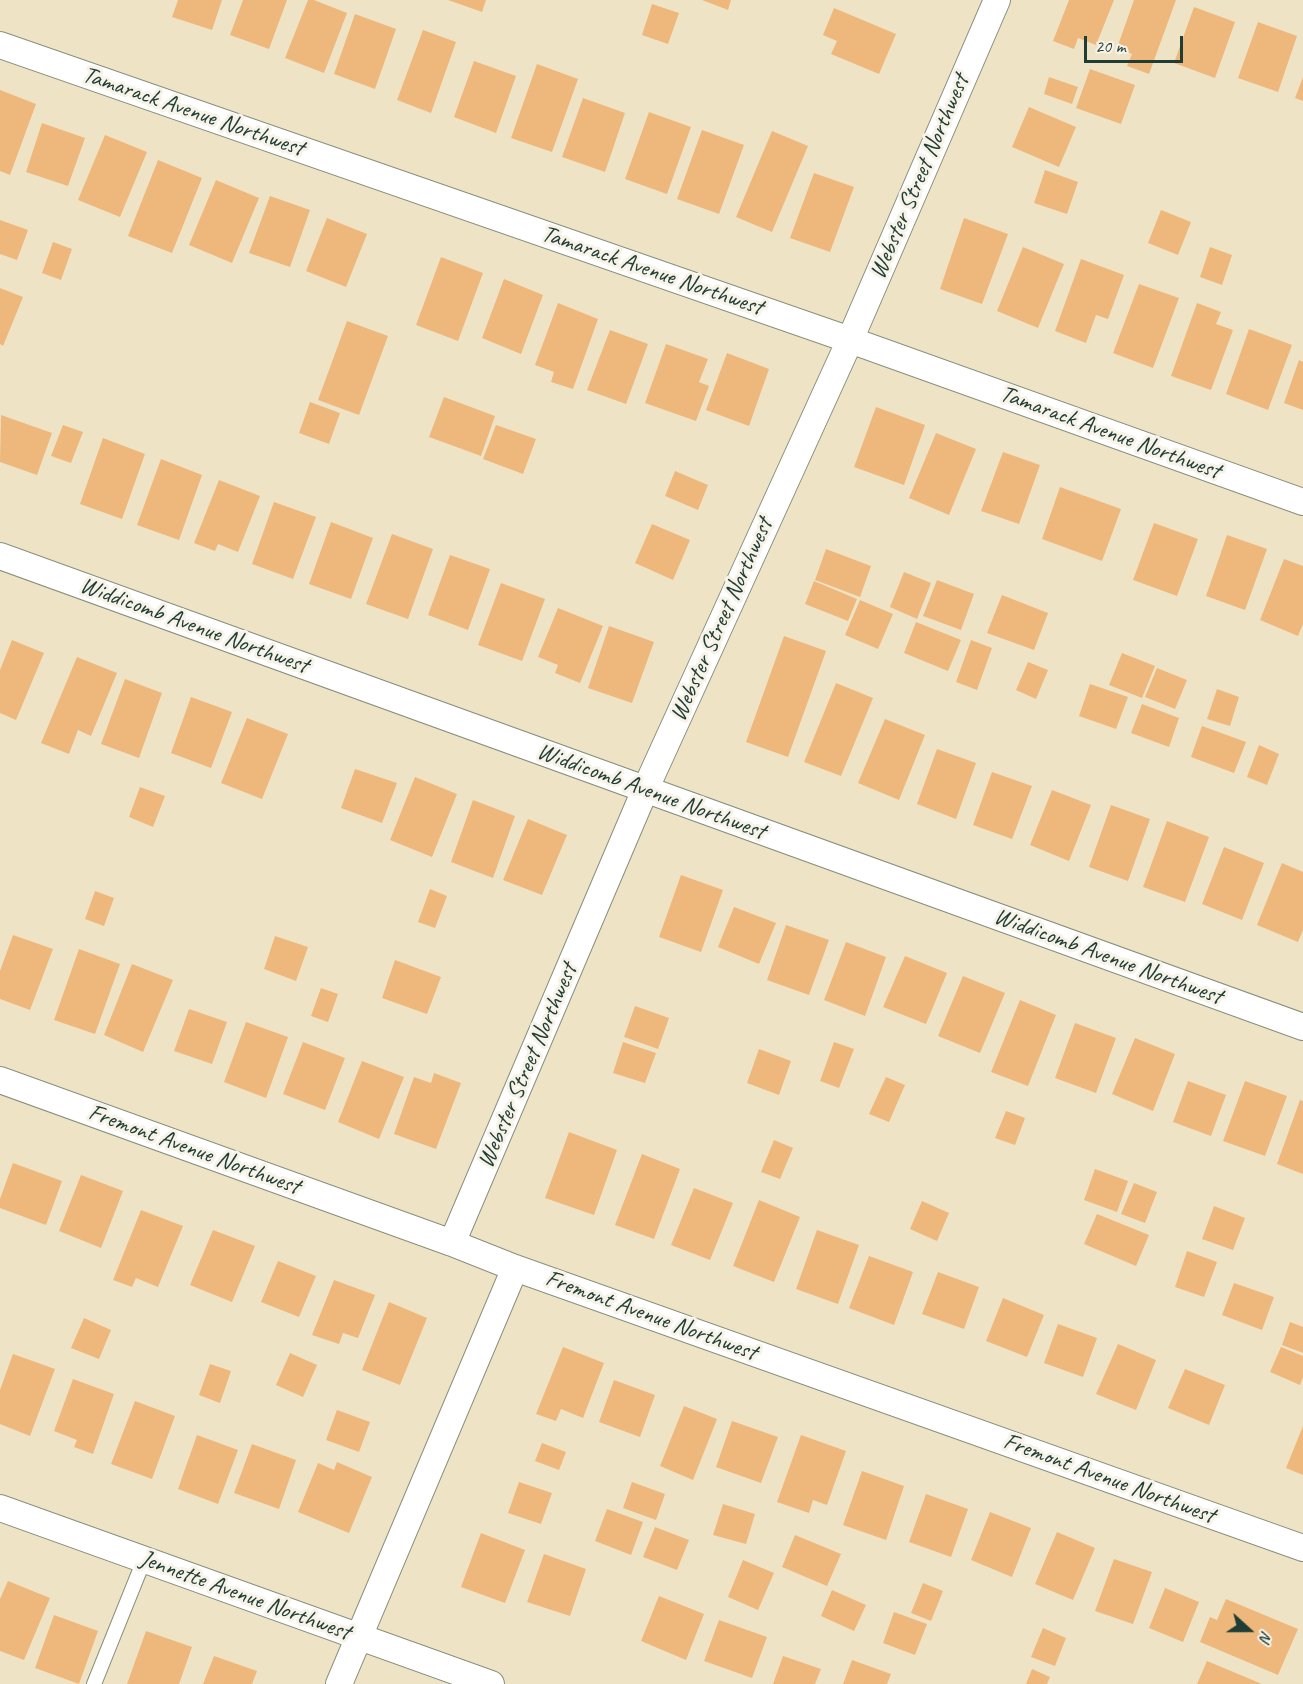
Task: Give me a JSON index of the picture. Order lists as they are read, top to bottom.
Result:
{
  "streets": {
    "street": [
      "Tamarack Avenue Northwest",
      "Webster Street Northwest",
      "Widdicomb Avenue Northwest",
      "Fremont Avenue Northwest",
      "Jennette Avenue Northwest"
    ]
  },
  "crossings": [
    ["Tamarack Avenue Northwest", "Webster Street Northwest"],
    ["Webster Street Northwest", "Widdicomb Avenue Northwest"],
    ["Webster Street Northwest", "Fremont Avenue Northwest"]
  ],
  "scale_bar": "20 m",
  "north": "right"
}
